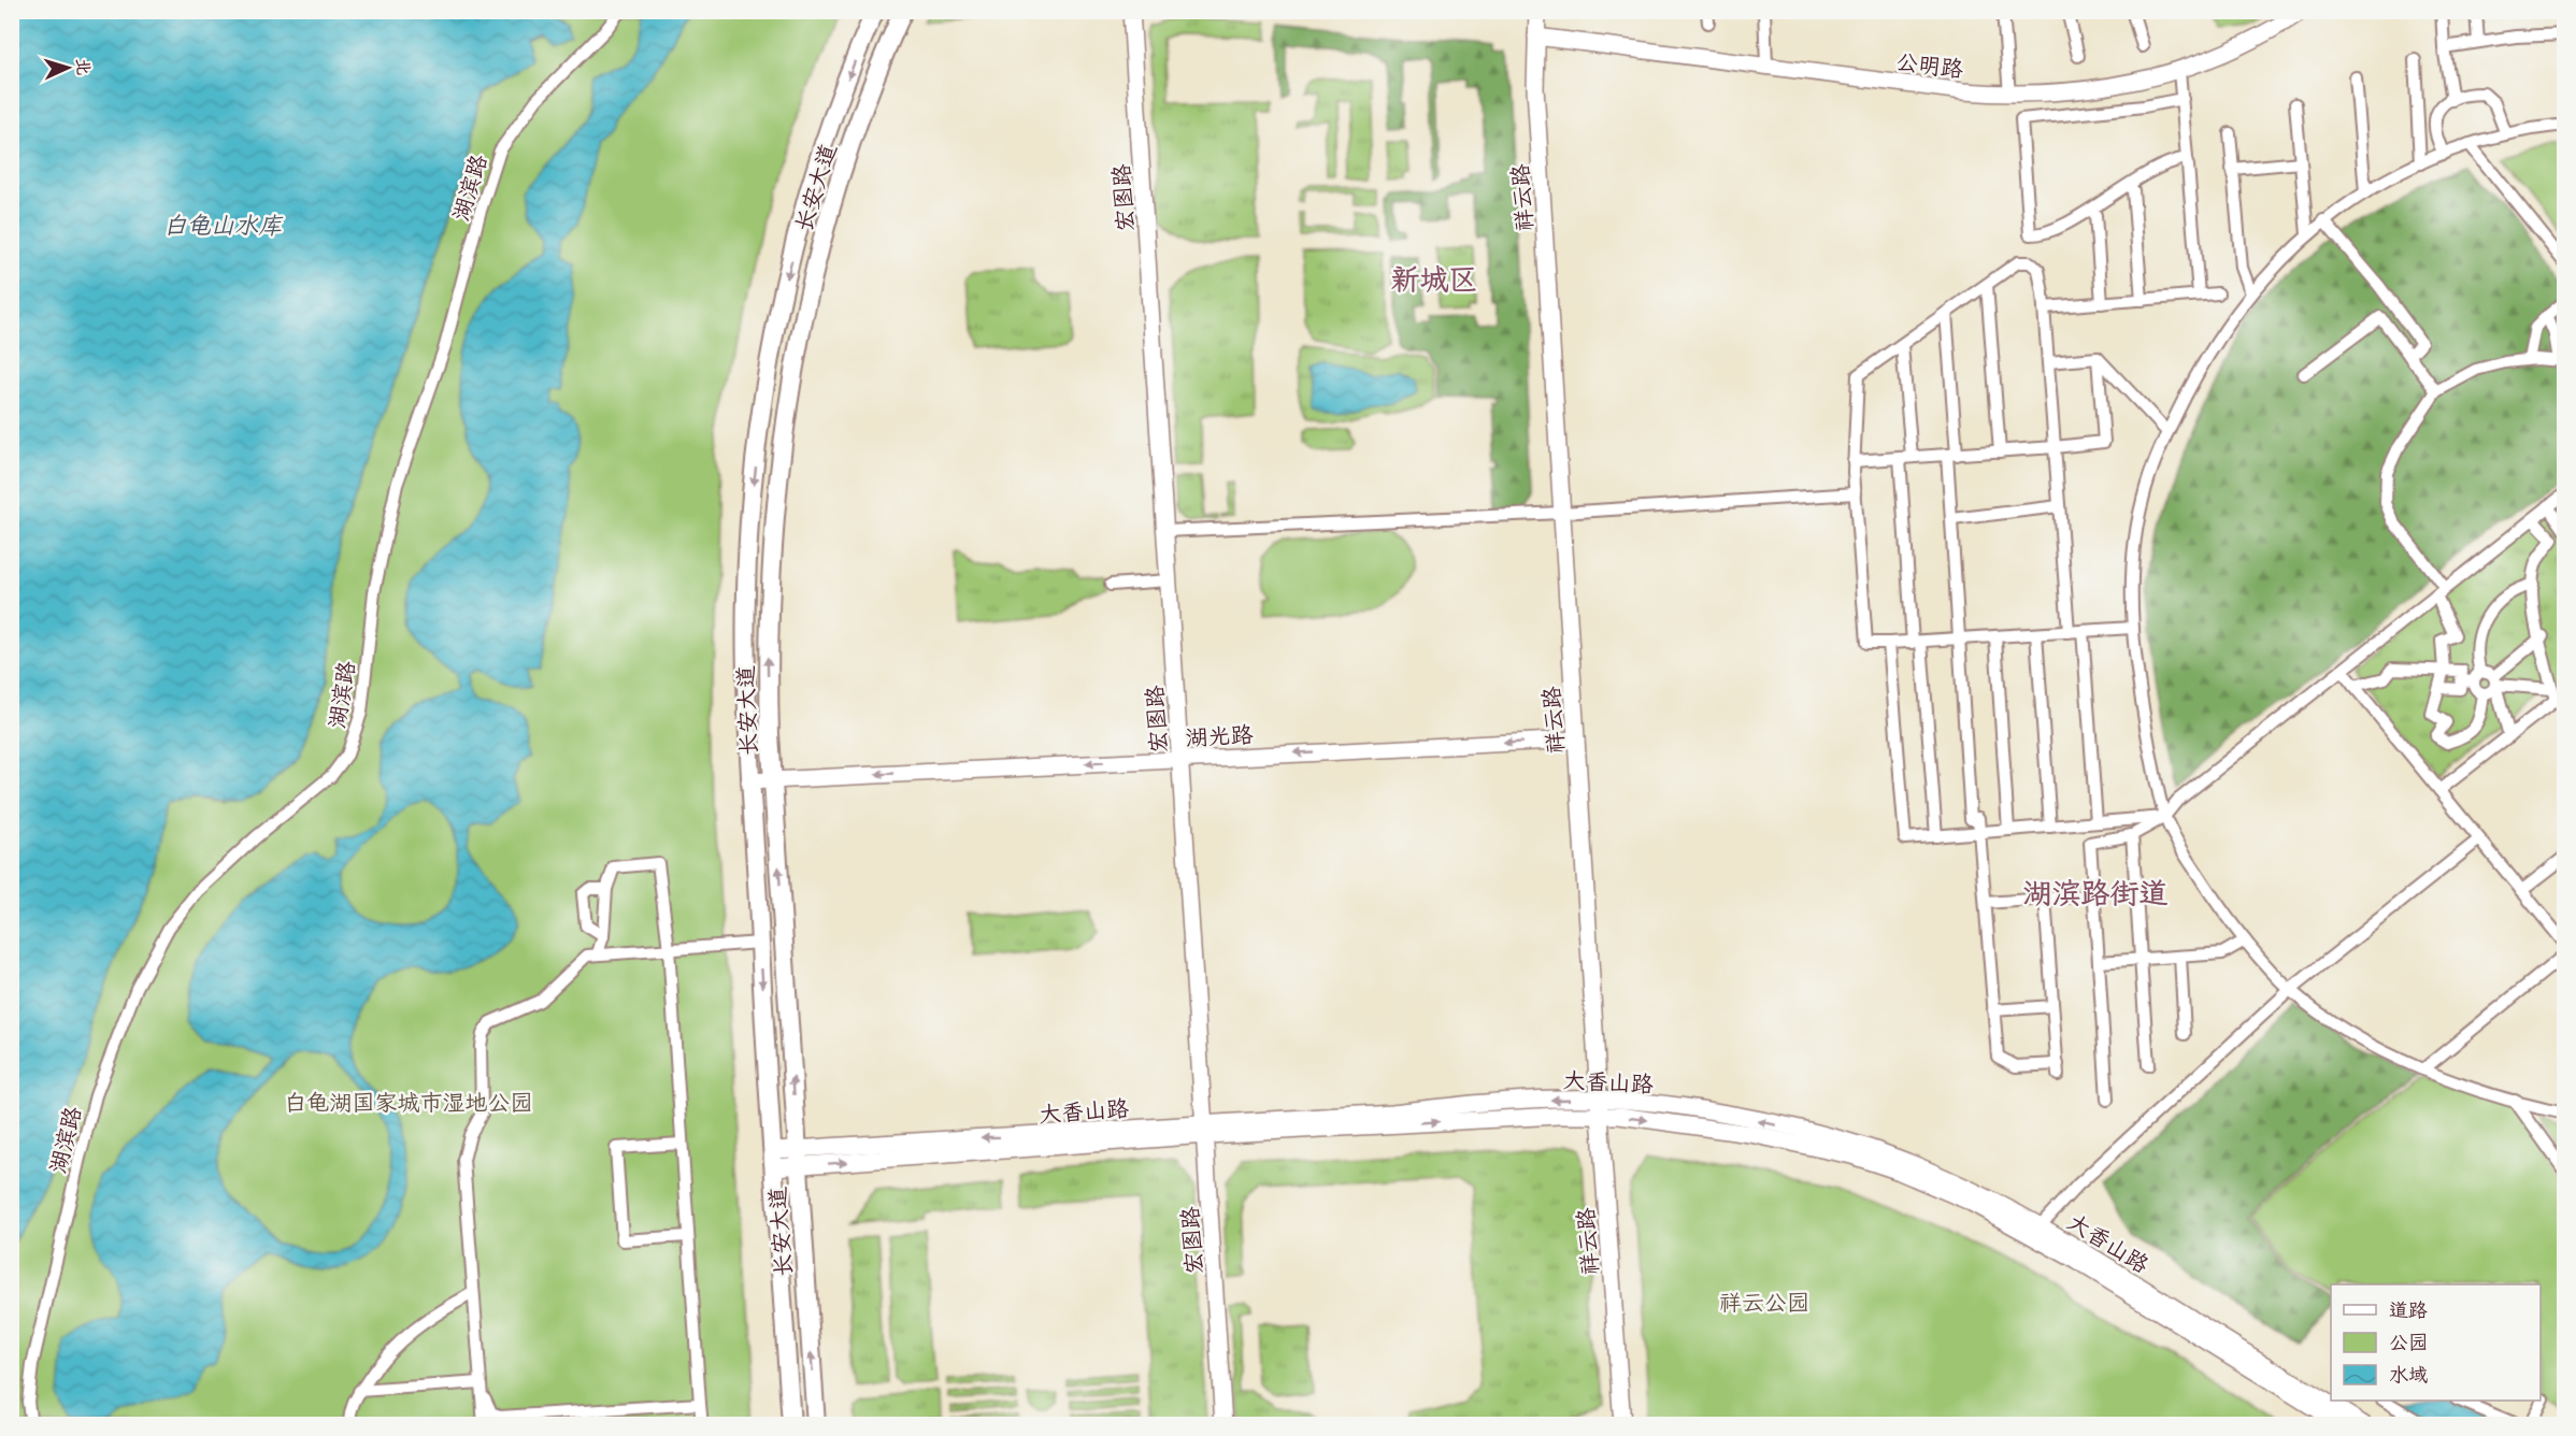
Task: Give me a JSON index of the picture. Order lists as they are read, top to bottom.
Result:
{
  "streets": {
    "main road": [
      "公明路",
      "长安大道",
      "宏图路",
      "祥云路",
      "湖光路",
      "大香山路"
    ],
    "street": ["湖滨路"]
  },
  "crossings": [
    ["公明路", "祥云路"],
    ["长安大道", "湖光路"],
    ["长安大道", "大香山路"],
    ["宏图路", "湖光路"],
    ["宏图路", "大香山路"],
    ["祥云路", "湖光路"],
    ["祥云路", "大香山路"]
  ],
  "one_way": ["湖光路"],
  "districts": ["新城区", "湖滨路街道"],
  "water": ["白龟山水库"],
  "parks": ["白龟湖国家城市湿地公园", "祥云公园"],
  "legend": ["道路", "公园", "水域"],
  "north": "right"
}
